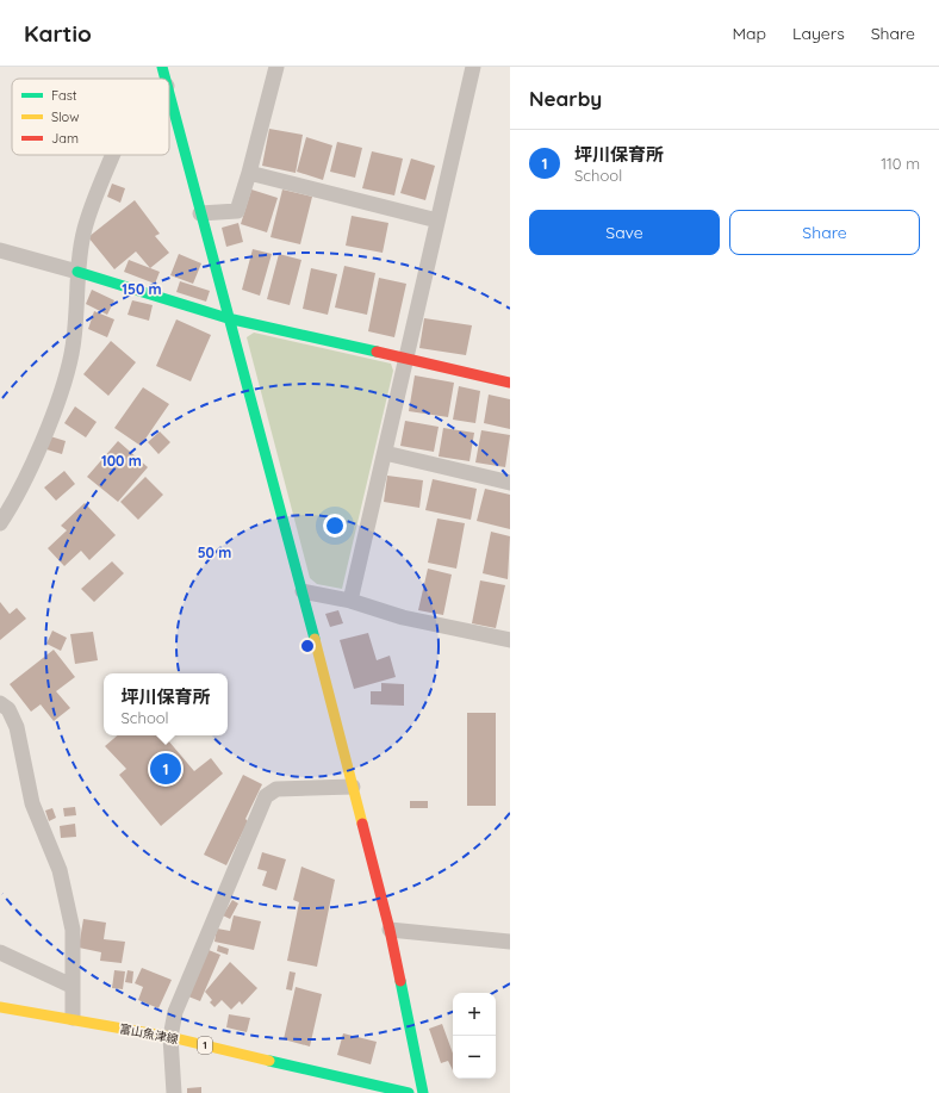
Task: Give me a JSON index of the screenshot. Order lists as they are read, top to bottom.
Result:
{
  "streets": {
    "street": ["富山魚津線", "1"]
  },
  "legend": ["Fast", "Slow", "Jam"],
  "page": {
    "header": "Kartio",
    "nav": ["Map", "Layers", "Share"],
    "heading": "Nearby",
    "list": [
      {
        "mark": "1",
        "name": "坪川保育所",
        "note": "School",
        "value": "110 m"
      }
    ],
    "buttons": ["Save", "Share"],
    "popup": ["坪川保育所", "School"],
    "pins": "1",
    "map_buttons": ["+", "−"]
  },
  "rings": ["150 m", "100 m", "50 m"]
}
